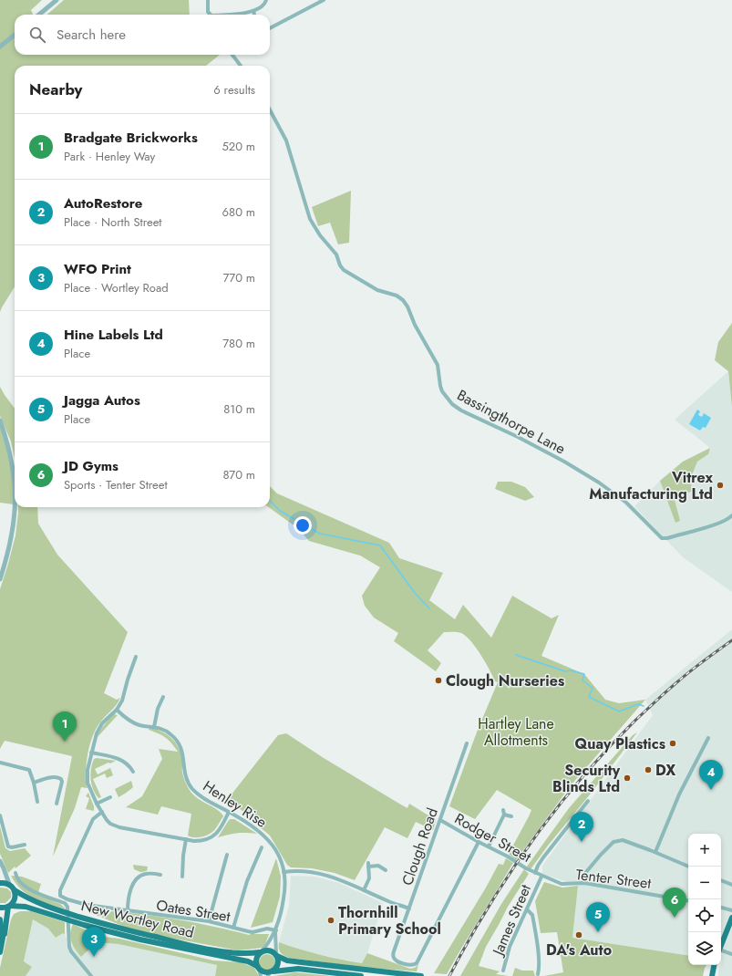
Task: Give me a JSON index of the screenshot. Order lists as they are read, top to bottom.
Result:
{
  "streets": {
    "main road": ["New Wortley Road"],
    "street": [
      "Bassingthorpe Lane",
      "Henley Rise",
      "Rodger Street",
      "Clough Road",
      "Tenter Street",
      "Oates Street",
      "James Street"
    ]
  },
  "crossings": [
    ["Henley Rise", "Oates Street"],
    ["Henley Rise", "New Wortley Road"],
    ["Rodger Street", "Clough Road"],
    ["Rodger Street", "Tenter Street"],
    ["Tenter Street", "James Street"]
  ],
  "parks": ["Hartley Lane Allotments"],
  "places": [
    "Vitrex Manufacturing Ltd",
    "Clough Nurseries",
    "Quay Plastics",
    "DX",
    "Security Blinds Ltd",
    "Thornhill Primary School",
    "DA's Auto"
  ],
  "page": {
    "search": "Search here",
    "heading": ["Nearby", "6 results"],
    "list": [
      {
        "mark": "1",
        "name": "Bradgate Brickworks",
        "note": "Park · Henley Way",
        "value": "520 m"
      },
      {
        "mark": "2",
        "name": "AutoRestore",
        "note": "Place · North Street",
        "value": "680 m"
      },
      {
        "mark": "3",
        "name": "WFO Print",
        "note": "Place · Wortley Road",
        "value": "770 m"
      },
      {
        "mark": "4",
        "name": "Hine Labels Ltd",
        "note": "Place",
        "value": "780 m"
      },
      {
        "mark": "5",
        "name": "Jagga Autos",
        "note": "Place",
        "value": "810 m"
      },
      {
        "mark": "6",
        "name": "JD Gyms",
        "note": "Sports · Tenter Street",
        "value": "870 m"
      }
    ],
    "pins": [
      "1",
      "4",
      "2",
      "6",
      "5",
      "3"
    ],
    "map_buttons": ["+", "−"]
  }
}
